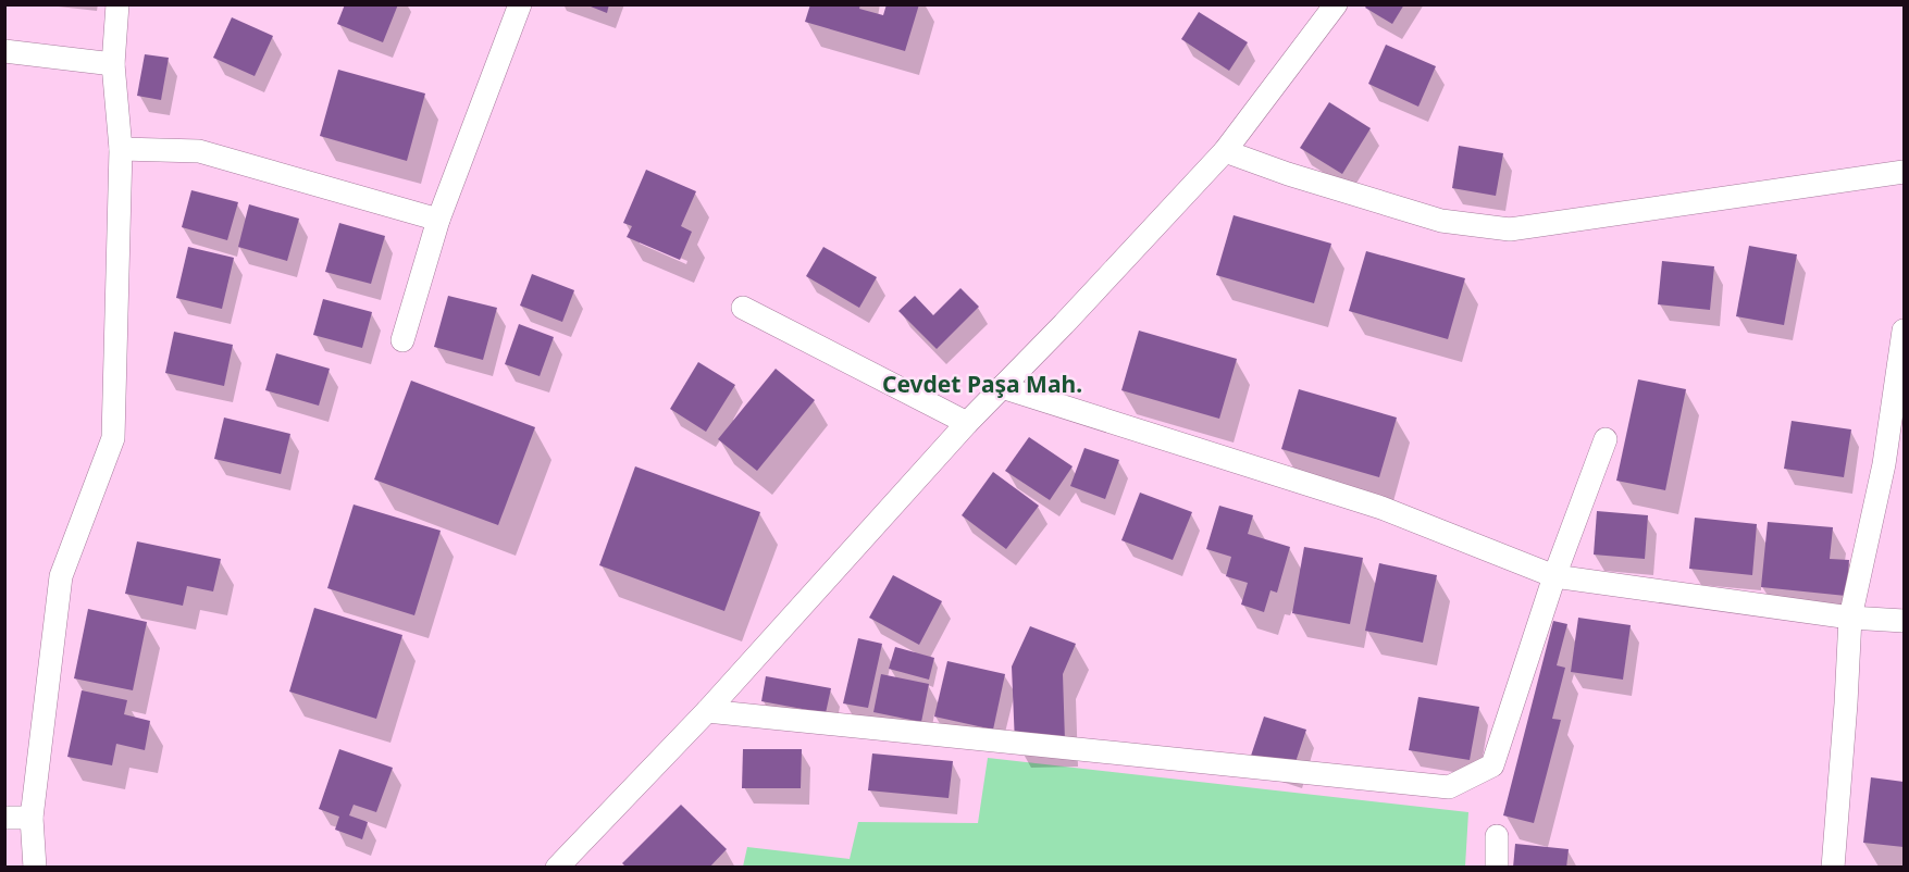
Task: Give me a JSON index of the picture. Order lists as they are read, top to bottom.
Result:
{
  "districts": ["Cevdet Paşa Mah."]
}
